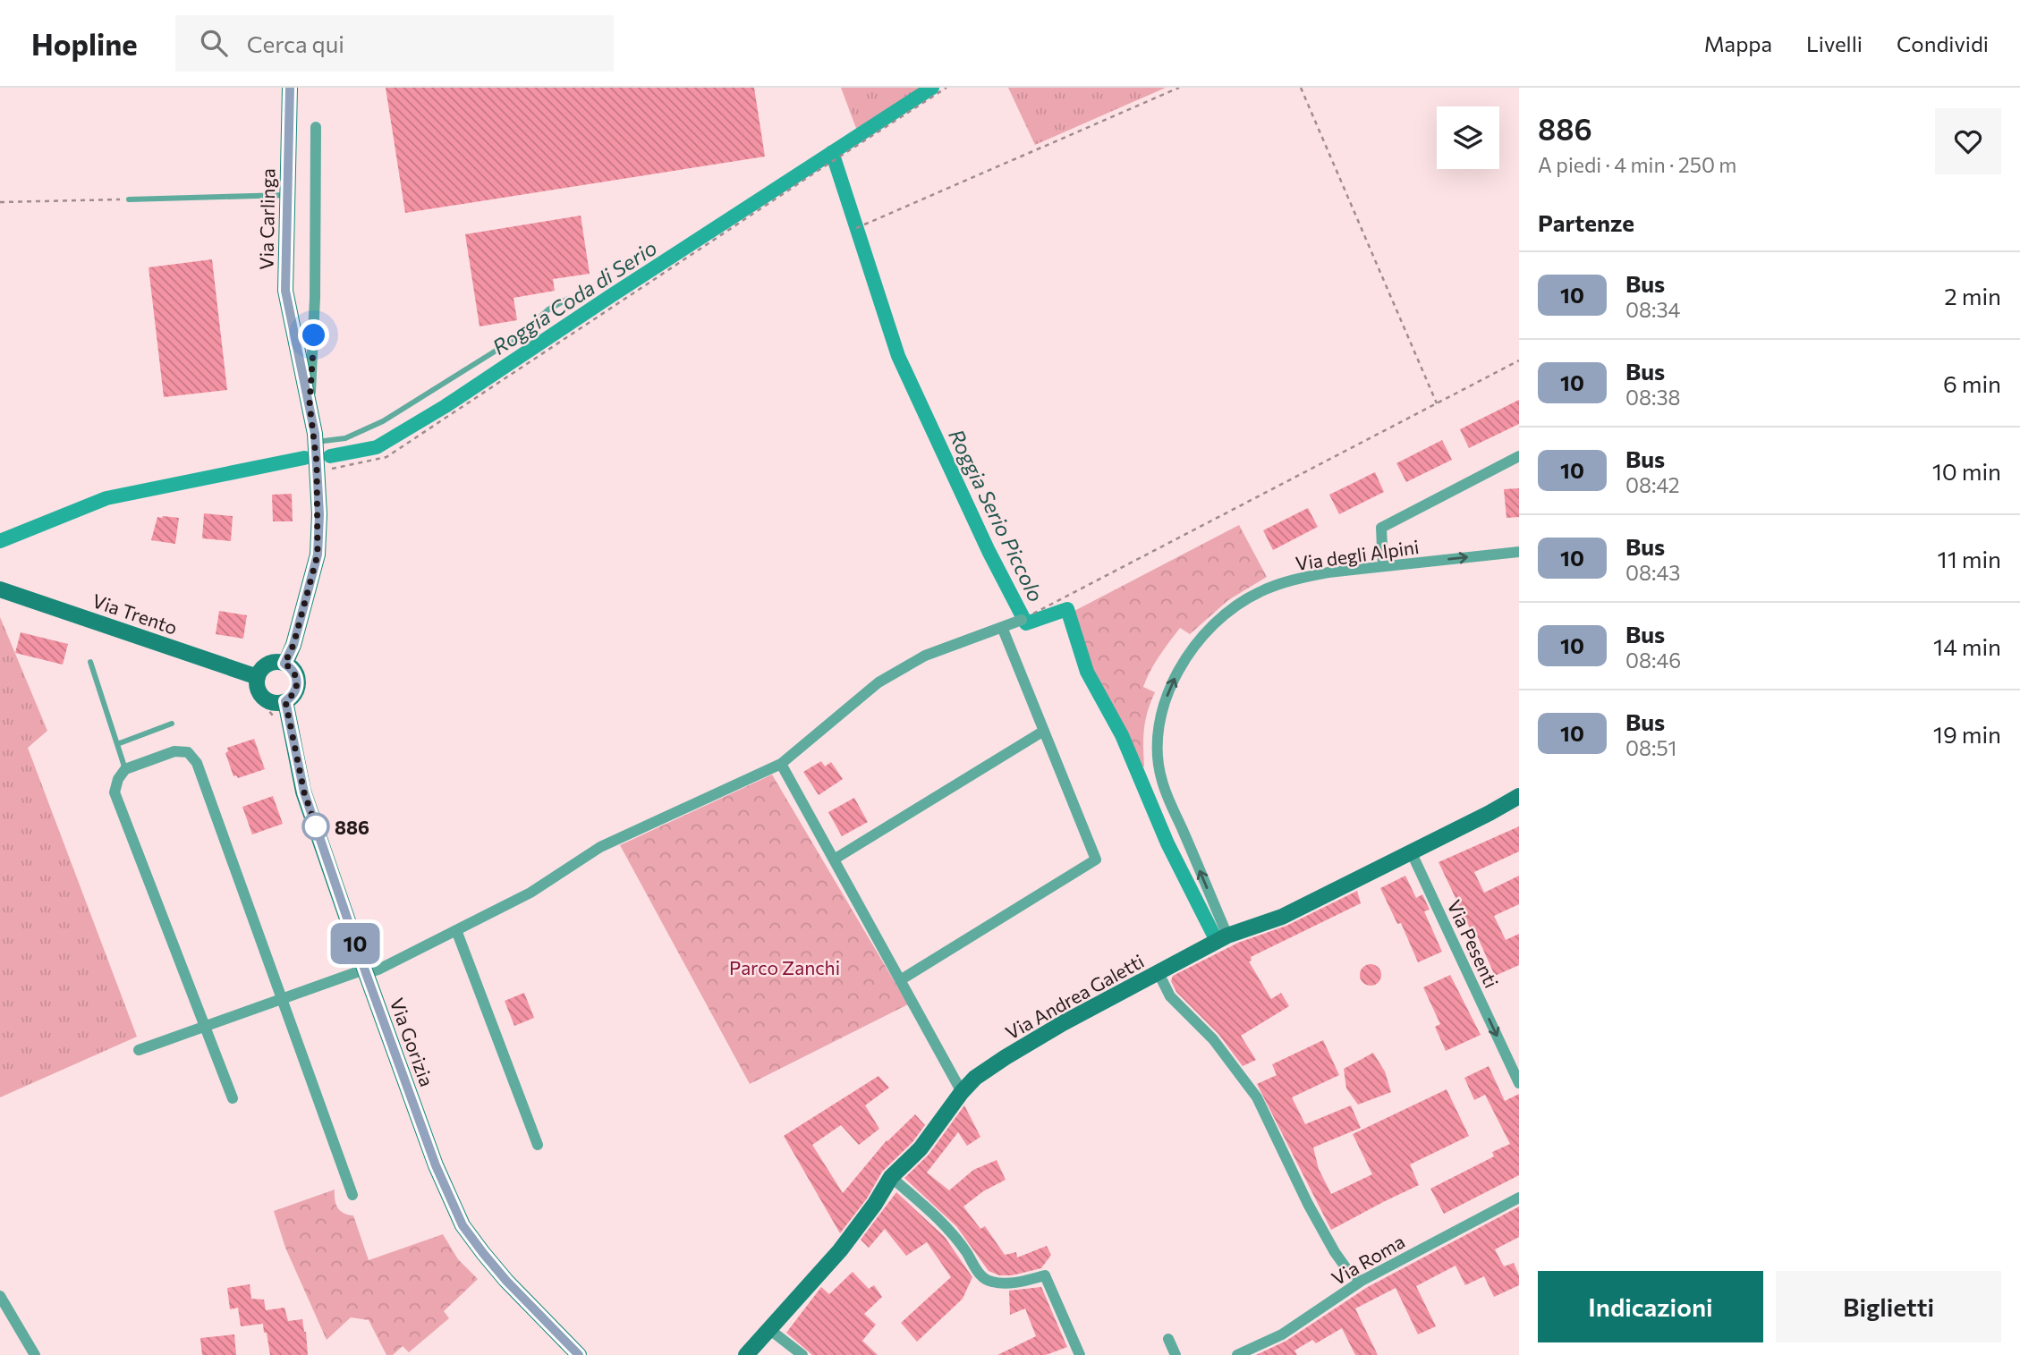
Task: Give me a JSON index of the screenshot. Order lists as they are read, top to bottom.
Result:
{
  "streets": {
    "street": [
      "Via Carlinga",
      "Via degli Alpini",
      "Via Trento",
      "Via Pesenti",
      "Via Andrea Galetti",
      "Via Gorizia",
      "Via Roma"
    ]
  },
  "crossings": [
    ["Via Carlinga", "Via Trento"],
    ["Via Carlinga", "Via Gorizia"],
    ["Via degli Alpini", "Via Andrea Galetti"],
    ["Via Trento", "Via Gorizia"],
    ["Via Pesenti", "Via Andrea Galetti"]
  ],
  "one_way": ["Via Pesenti"],
  "water": ["Roggia Coda di Serio", "Roggia Serio Piccolo"],
  "parks": ["Parco Zanchi"],
  "places": ["886"],
  "lines": ["bus line 10"],
  "page": {
    "header": "Hopline",
    "search": "Cerca qui",
    "nav": ["Mappa", "Livelli", "Condividi"],
    "on_map": "10",
    "heading": [
      ["886", "A piedi · 4 min · 250 m"],
      "Partenze"
    ],
    "list": [
      {
        "mark": "10",
        "name": "Bus",
        "note": "08:34",
        "value": "2 min"
      },
      {
        "mark": "10",
        "name": "Bus",
        "note": "08:38",
        "value": "6 min"
      },
      {
        "mark": "10",
        "name": "Bus",
        "note": "08:42",
        "value": "10 min"
      },
      {
        "mark": "10",
        "name": "Bus",
        "note": "08:43",
        "value": "11 min"
      },
      {
        "mark": "10",
        "name": "Bus",
        "note": "08:46",
        "value": "14 min"
      },
      {
        "mark": "10",
        "name": "Bus",
        "note": "08:51",
        "value": "19 min"
      }
    ],
    "buttons": ["Indicazioni", "Biglietti"]
  }
}
